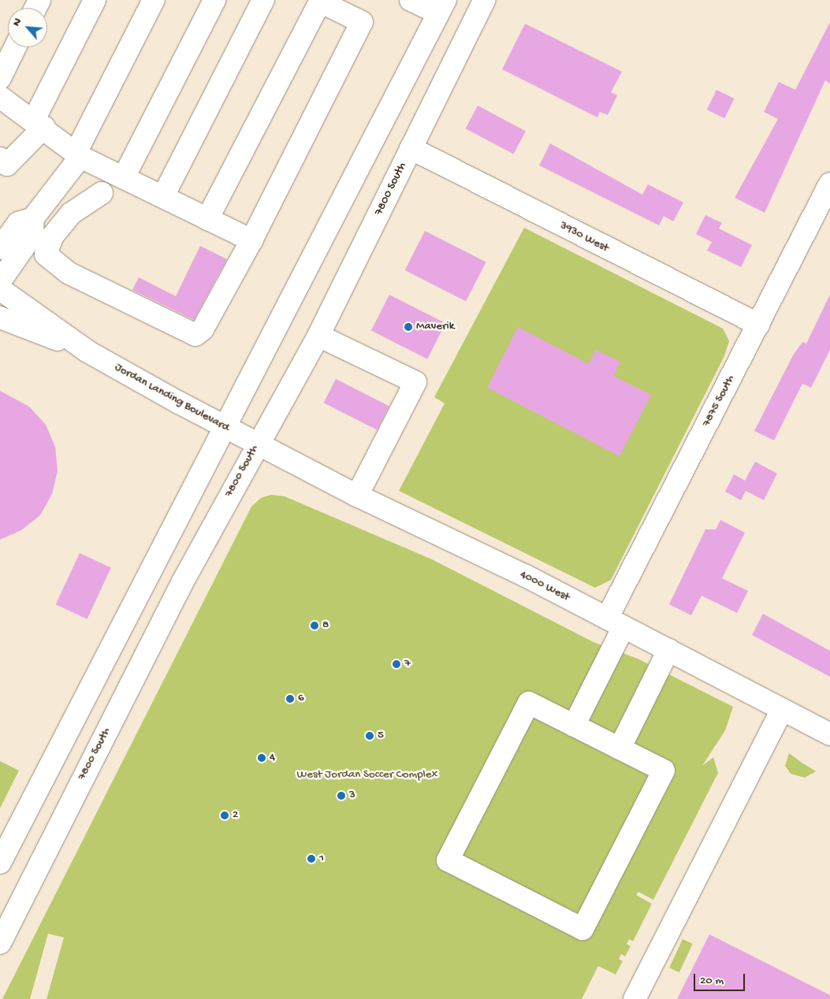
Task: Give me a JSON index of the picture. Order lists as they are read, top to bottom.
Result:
{
  "streets": {
    "main road": [
      "7800 South",
      "3930 West",
      "Jordan Landing Boulevard",
      "7875 South",
      "4000 West"
    ]
  },
  "crossings": [
    ["7800 South", "3930 West"],
    ["7800 South", "Jordan Landing Boulevard"],
    ["7800 South", "4000 West"],
    ["3930 West", "7875 South"],
    ["Jordan Landing Boulevard", "4000 West"],
    ["7875 South", "4000 West"]
  ],
  "parks": ["West Jordan Soccer Complex"],
  "places": [
    "Maverik",
    "8",
    "7",
    "6",
    "5",
    "4",
    "3",
    "2",
    "1"
  ],
  "scale_bar": "20 m",
  "north": "top left"
}
